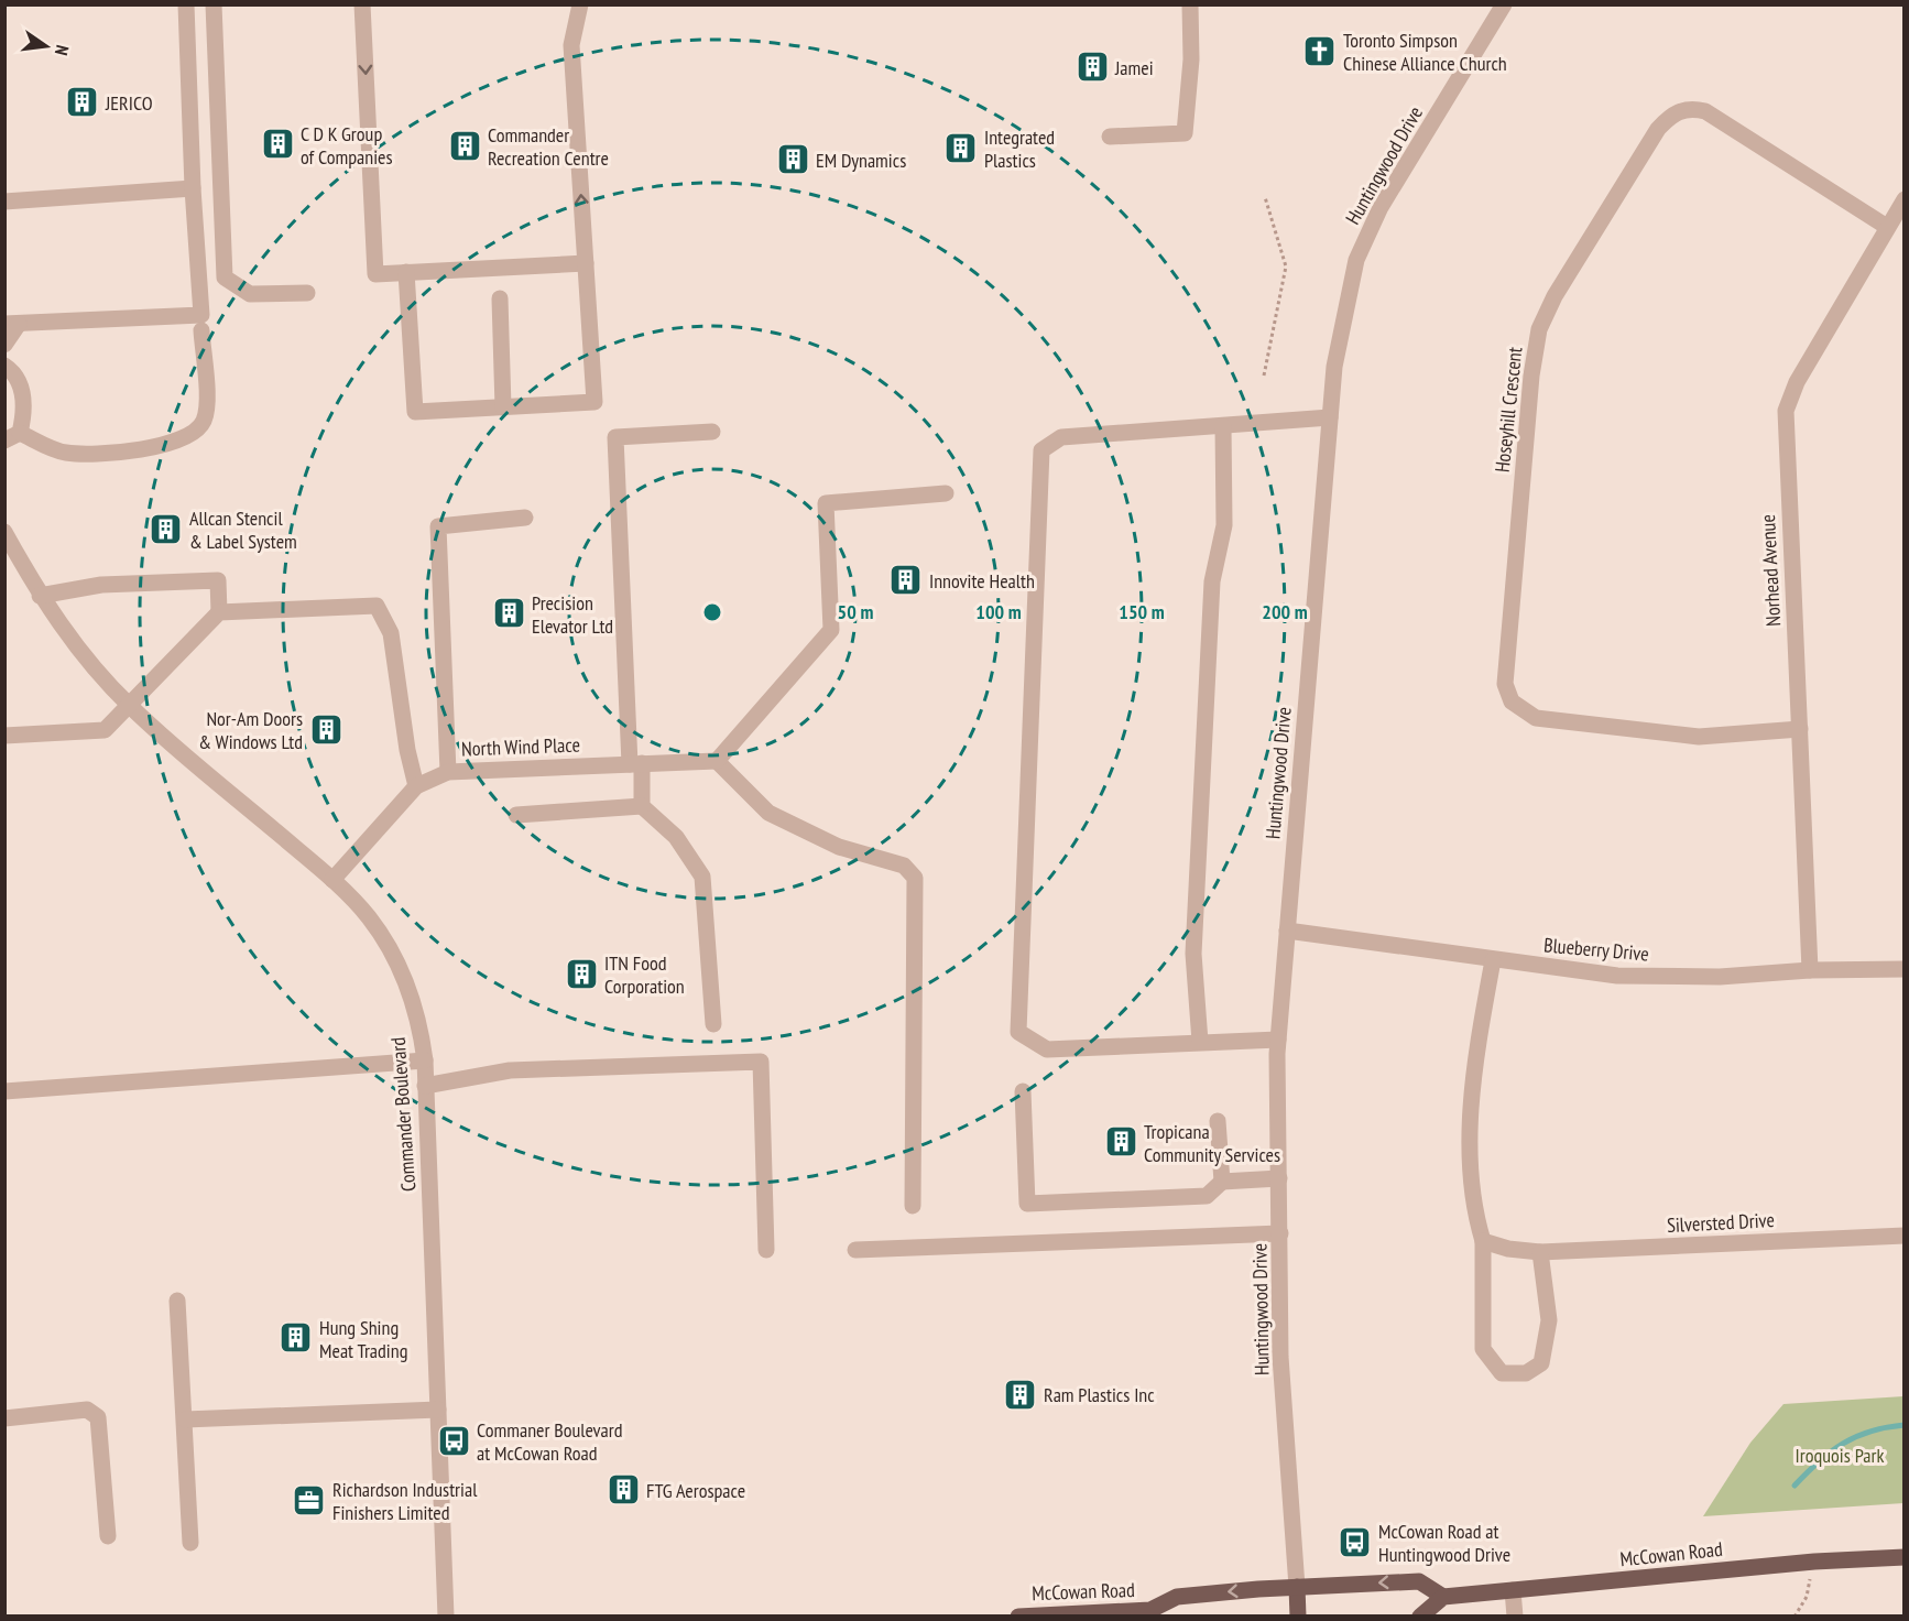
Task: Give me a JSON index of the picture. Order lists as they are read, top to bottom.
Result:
{
  "streets": {
    "main road": ["McCowan Road"],
    "street": [
      "Huntingwood Drive",
      "Hoseyhill Crescent",
      "Norhead Avenue",
      "North Wind Place",
      "Blueberry Drive",
      "Commander Boulevard",
      "Silversted Drive"
    ]
  },
  "crossings": [
    ["Huntingwood Drive", "Blueberry Drive"],
    ["Huntingwood Drive", "McCowan Road"],
    ["Hoseyhill Crescent", "Norhead Avenue"],
    ["Norhead Avenue", "Blueberry Drive"],
    ["North Wind Place", "Commander Boulevard"]
  ],
  "parks": ["Iroquois Park"],
  "places": {
    "church": ["Toronto Simpson Chinese Alliance Church"],
    "building": [
      "Jamei",
      "JERICO",
      "C D K Group of Companies",
      "Commander Recreation Centre",
      "Integrated Plastics",
      "EM Dynamics",
      "Allcan Stencil & Label System",
      "Innovite Health",
      "Precision Elevator Ltd",
      "Nor-Am Doors & Windows Ltd",
      "ITN Food Corporation",
      "Tropicana Community Services",
      "Hung Shing Meat Trading",
      "Ram Plastics Inc",
      "FTG Aerospace"
    ],
    "bus stop": ["Commaner Boulevard at McCowan Road", "McCowan Road at Huntingwood Drive"],
    "office": ["Richardson Industrial Finishers Limited"]
  },
  "north": "right",
  "rings": [
    "50 m",
    "100 m",
    "150 m",
    "200 m"
  ]
}
